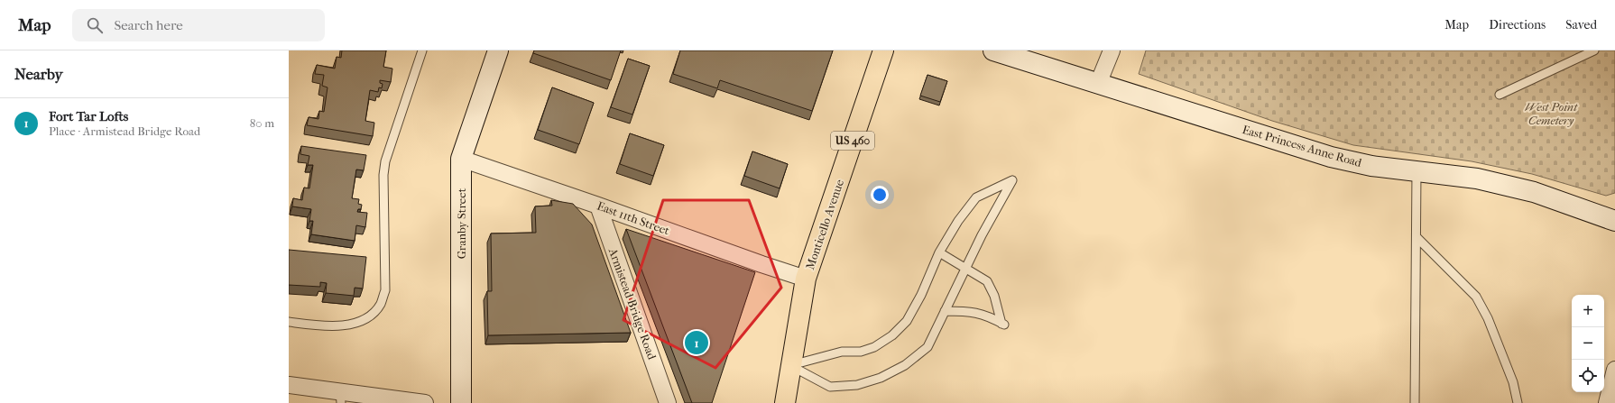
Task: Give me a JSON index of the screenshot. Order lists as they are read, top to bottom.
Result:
{
  "streets": {
    "main road": [
      "US 460",
      "East Princess Anne Road",
      "Granby Street",
      "Monticello Avenue"
    ],
    "street": ["East 11th Street", "Armistead Bridge Road"]
  },
  "crossings": [
    ["East 11th Street", "Granby Street"],
    ["East 11th Street", "Monticello Avenue"],
    ["East 11th Street", "Armistead Bridge Road"]
  ],
  "parks": ["West Point Cemetery"],
  "page": {
    "header": "Map",
    "search": "Search here",
    "nav": ["Map", "Directions", "Saved"],
    "heading": "Nearby",
    "list": [
      {
        "mark": "1",
        "name": "Fort Tar Lofts",
        "note": "Place · Armistead Bridge Road",
        "value": "80 m"
      }
    ],
    "map_buttons": ["+", "−"],
    "pins": "1"
  }
}
